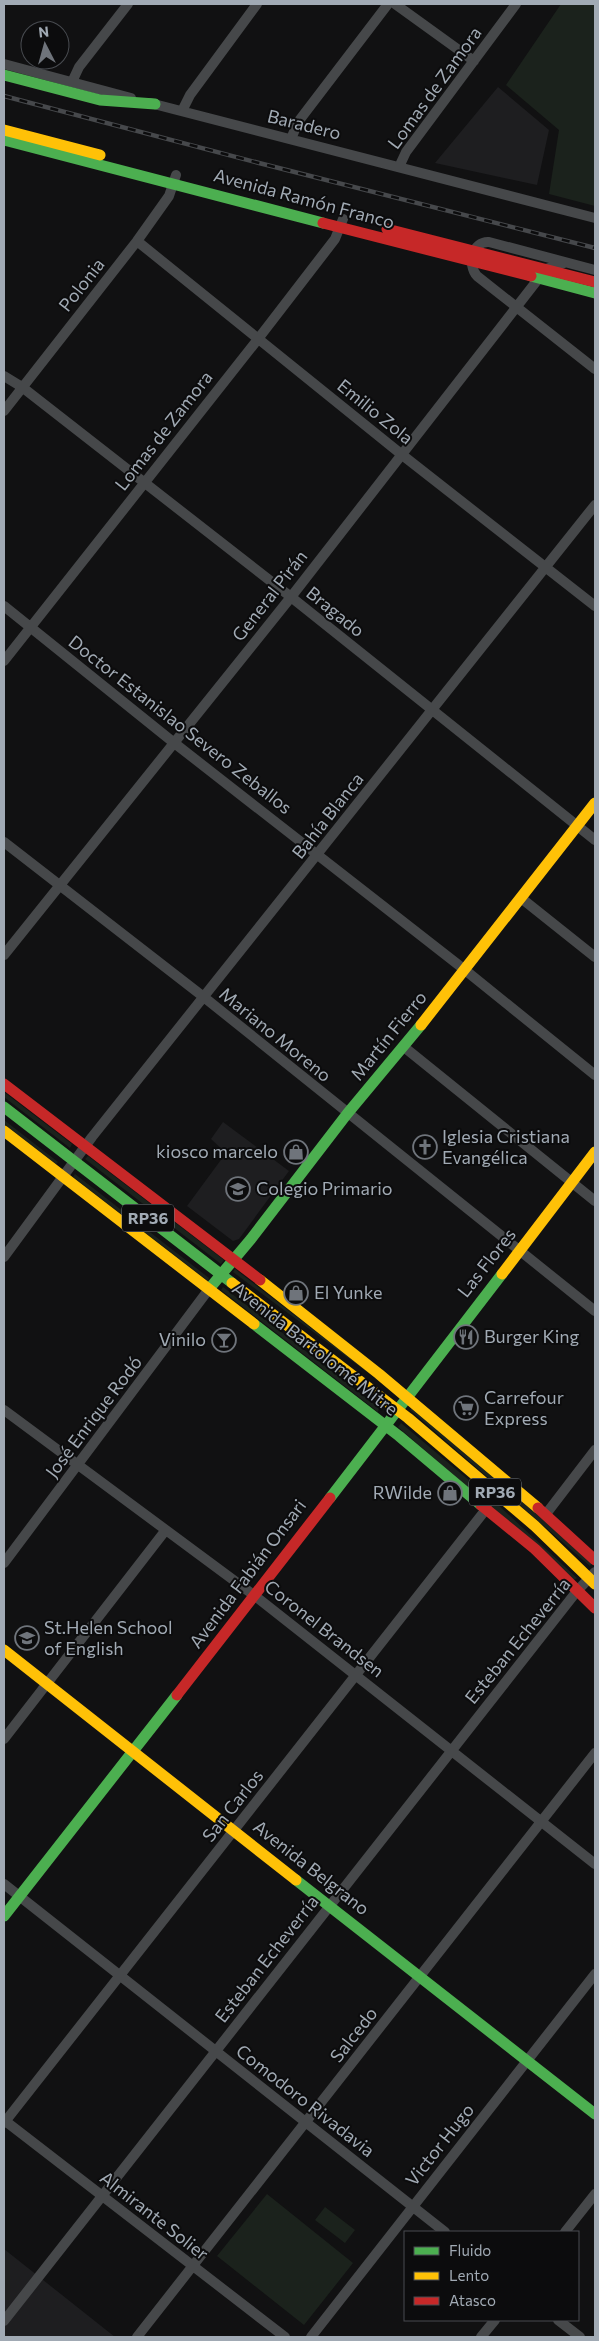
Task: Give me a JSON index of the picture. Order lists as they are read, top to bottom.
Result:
{
  "streets": {
    "street": [
      "Lomas de Zamora",
      "Baradero",
      "Avenida Ramón Franco",
      "Polonia",
      "Emilio Zola",
      "General Pirán",
      "Bragado",
      "Doctor Estanislao Severo Zeballos",
      "Bahía Blanca",
      "Mariano Moreno",
      "Martín Fierro",
      "RP36",
      "Las Flores",
      "Avenida Bartolomé Mitre",
      "José Enrique Rodó",
      "Avenida Fabián Onsari",
      "Coronel Brandsen",
      "Esteban Echeverría",
      "San Carlos",
      "Avenida Belgrano",
      "Salcedo",
      "Comodoro Rivadavia",
      "Victor Hugo",
      "Almirante Solier"
    ]
  },
  "crossings": [
    ["Lomas de Zamora", "Baradero"],
    ["Lomas de Zamora", "Avenida Ramón Franco"],
    ["Lomas de Zamora", "Emilio Zola"],
    ["Lomas de Zamora", "Bragado"],
    ["Lomas de Zamora", "Doctor Estanislao Severo Zeballos"],
    ["Avenida Ramón Franco", "Polonia"],
    ["Avenida Ramón Franco", "General Pirán"],
    ["Polonia", "Emilio Zola"],
    ["Polonia", "Bragado"],
    ["Emilio Zola", "General Pirán"],
    ["Emilio Zola", "Bahía Blanca"],
    ["General Pirán", "Bragado"],
    ["General Pirán", "Doctor Estanislao Severo Zeballos"],
    ["General Pirán", "Mariano Moreno"],
    ["Bragado", "Bahía Blanca"],
    ["Bragado", "Martín Fierro"],
    ["Doctor Estanislao Severo Zeballos", "Bahía Blanca"],
    ["Doctor Estanislao Severo Zeballos", "Martín Fierro"],
    ["Bahía Blanca", "Mariano Moreno"],
    ["Bahía Blanca", "Avenida Bartolomé Mitre"],
    ["Mariano Moreno", "Martín Fierro"],
    ["Mariano Moreno", "Las Flores"],
    ["Martín Fierro", "Avenida Bartolomé Mitre"],
    ["Martín Fierro", "José Enrique Rodó"],
    ["Las Flores", "Avenida Bartolomé Mitre"],
    ["Las Flores", "Avenida Fabián Onsari"],
    ["Avenida Bartolomé Mitre", "José Enrique Rodó"],
    ["Avenida Bartolomé Mitre", "Avenida Fabián Onsari"],
    ["Avenida Bartolomé Mitre", "Esteban Echeverría"],
    ["Avenida Bartolomé Mitre", "San Carlos"],
    ["José Enrique Rodó", "Coronel Brandsen"],
    ["Avenida Fabián Onsari", "Coronel Brandsen"],
    ["Avenida Fabián Onsari", "Avenida Belgrano"],
    ["Avenida Fabián Onsari", "Comodoro Rivadavia"],
    ["Coronel Brandsen", "Esteban Echeverría"],
    ["Coronel Brandsen", "San Carlos"],
    ["Coronel Brandsen", "Salcedo"],
    ["Esteban Echeverría", "Avenida Belgrano"],
    ["Esteban Echeverría", "Comodoro Rivadavia"],
    ["Esteban Echeverría", "Almirante Solier"],
    ["San Carlos", "Avenida Belgrano"],
    ["San Carlos", "Comodoro Rivadavia"],
    ["San Carlos", "Almirante Solier"],
    ["Avenida Belgrano", "Salcedo"],
    ["Avenida Belgrano", "Victor Hugo"],
    ["Salcedo", "Comodoro Rivadavia"],
    ["Salcedo", "Almirante Solier"],
    ["Comodoro Rivadavia", "Victor Hugo"]
  ],
  "places": {
    "church": ["Iglesia Cristiana Evangélica"],
    "shop": ["kiosco marcelo", "El Yunke", "RWilde"],
    "school or university": ["Colegio Primario", "St.Helen School of English"],
    "restaurant": ["Burger King"],
    "bar": ["Vinilo"],
    "supermarket": ["Carrefour Express"]
  },
  "legend": ["Fluido", "Lento", "Atasco"],
  "north": "top"
}
